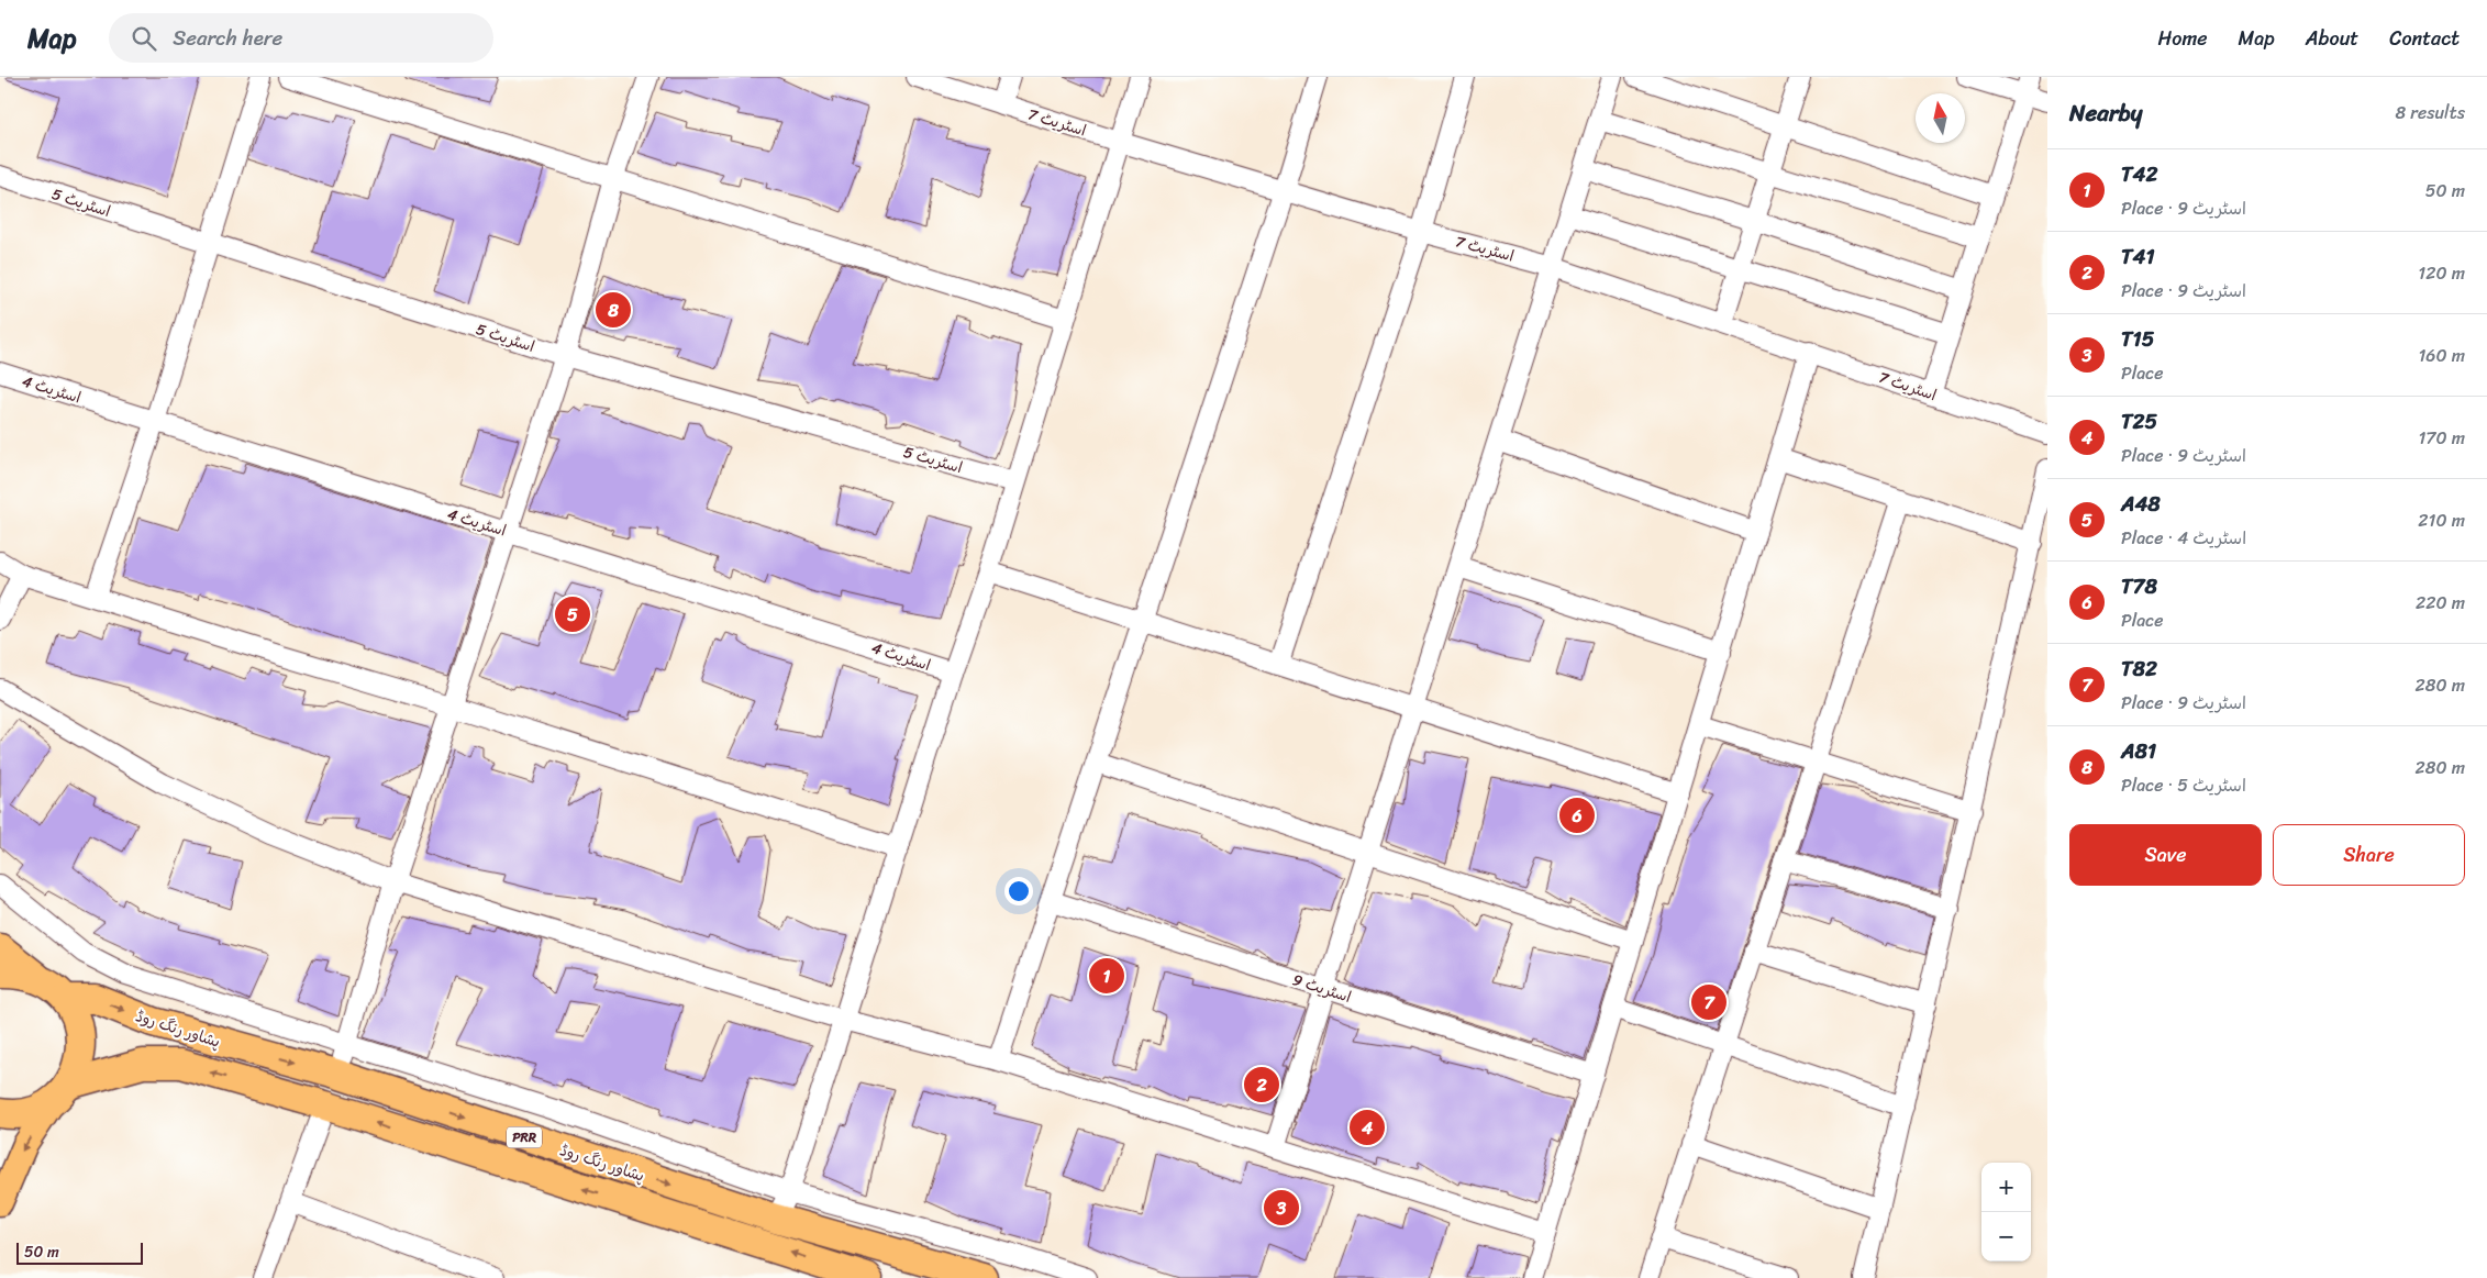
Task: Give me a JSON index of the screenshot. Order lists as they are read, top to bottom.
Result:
{
  "streets": {
    "highway": ["پشاور رنگ روڈ", "PRR"],
    "street": [
      "اسٹریٹ 7",
      "اسٹریٹ 5",
      "اسٹریٹ 4",
      "اسٹریٹ 9"
    ]
  },
  "scale_bar": "50 m",
  "north": "top",
  "page": {
    "header": "Map",
    "search": "Search here",
    "nav": [
      "Home",
      "Map",
      "About",
      "Contact"
    ],
    "heading": ["Nearby", "8 results"],
    "list": [
      {
        "mark": "1",
        "name": "T42",
        "note": "Place · اسٹریٹ 9",
        "value": "50 m"
      },
      {
        "mark": "2",
        "name": "T41",
        "note": "Place · اسٹریٹ 9",
        "value": "120 m"
      },
      {
        "mark": "3",
        "name": "T15",
        "note": "Place",
        "value": "160 m"
      },
      {
        "mark": "4",
        "name": "T25",
        "note": "Place · اسٹریٹ 9",
        "value": "170 m"
      },
      {
        "mark": "5",
        "name": "A48",
        "note": "Place · اسٹریٹ 4",
        "value": "210 m"
      },
      {
        "mark": "6",
        "name": "T78",
        "note": "Place",
        "value": "220 m"
      },
      {
        "mark": "7",
        "name": "T82",
        "note": "Place · اسٹریٹ 9",
        "value": "280 m"
      },
      {
        "mark": "8",
        "name": "A81",
        "note": "Place · اسٹریٹ 5",
        "value": "280 m"
      }
    ],
    "pins": [
      "8",
      "5",
      "6",
      "1",
      "7",
      "2",
      "4",
      "3"
    ],
    "buttons": ["Save", "Share"],
    "map_buttons": ["+", "−"],
    "scale": "50 m"
  }
}
